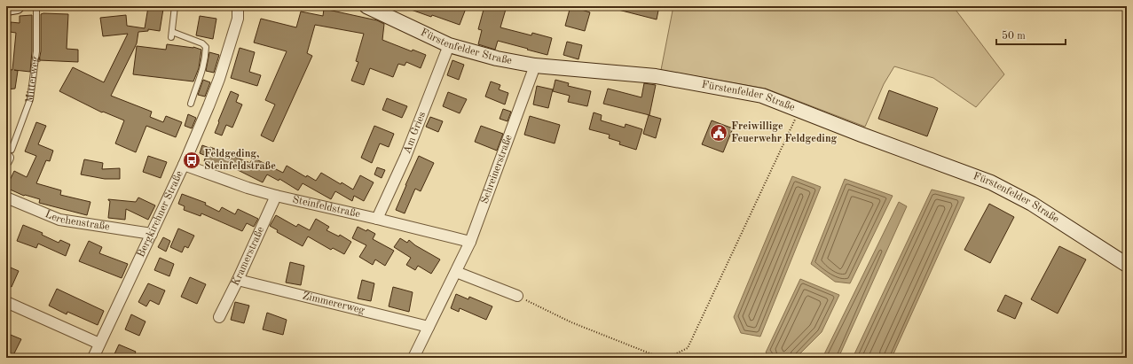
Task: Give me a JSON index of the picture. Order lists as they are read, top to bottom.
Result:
{
  "streets": {
    "street": [
      "Fürstenfelder Straße",
      "Am Gries",
      "Schreinerstraße",
      "Steinfeldstraße",
      "Bergkirchner Straße",
      "Lerchenstraße",
      "Kramerstraße",
      "Zimmererweg"
    ],
    "lane": ["Mitterweg"]
  },
  "crossings": [
    ["Fürstenfelder Straße", "Am Gries"],
    ["Fürstenfelder Straße", "Schreinerstraße"],
    ["Am Gries", "Steinfeldstraße"],
    ["Schreinerstraße", "Steinfeldstraße"],
    ["Schreinerstraße", "Zimmererweg"],
    ["Steinfeldstraße", "Bergkirchner Straße"],
    ["Steinfeldstraße", "Kramerstraße"],
    ["Bergkirchner Straße", "Lerchenstraße"],
    ["Kramerstraße", "Zimmererweg"]
  ],
  "places": {
    "public building": ["Freiwillige Feuerwehr Feldgeding"],
    "bus stop": ["Feldgeding, Steinfeldstraße"]
  },
  "scale_bar": "50 m"
}
